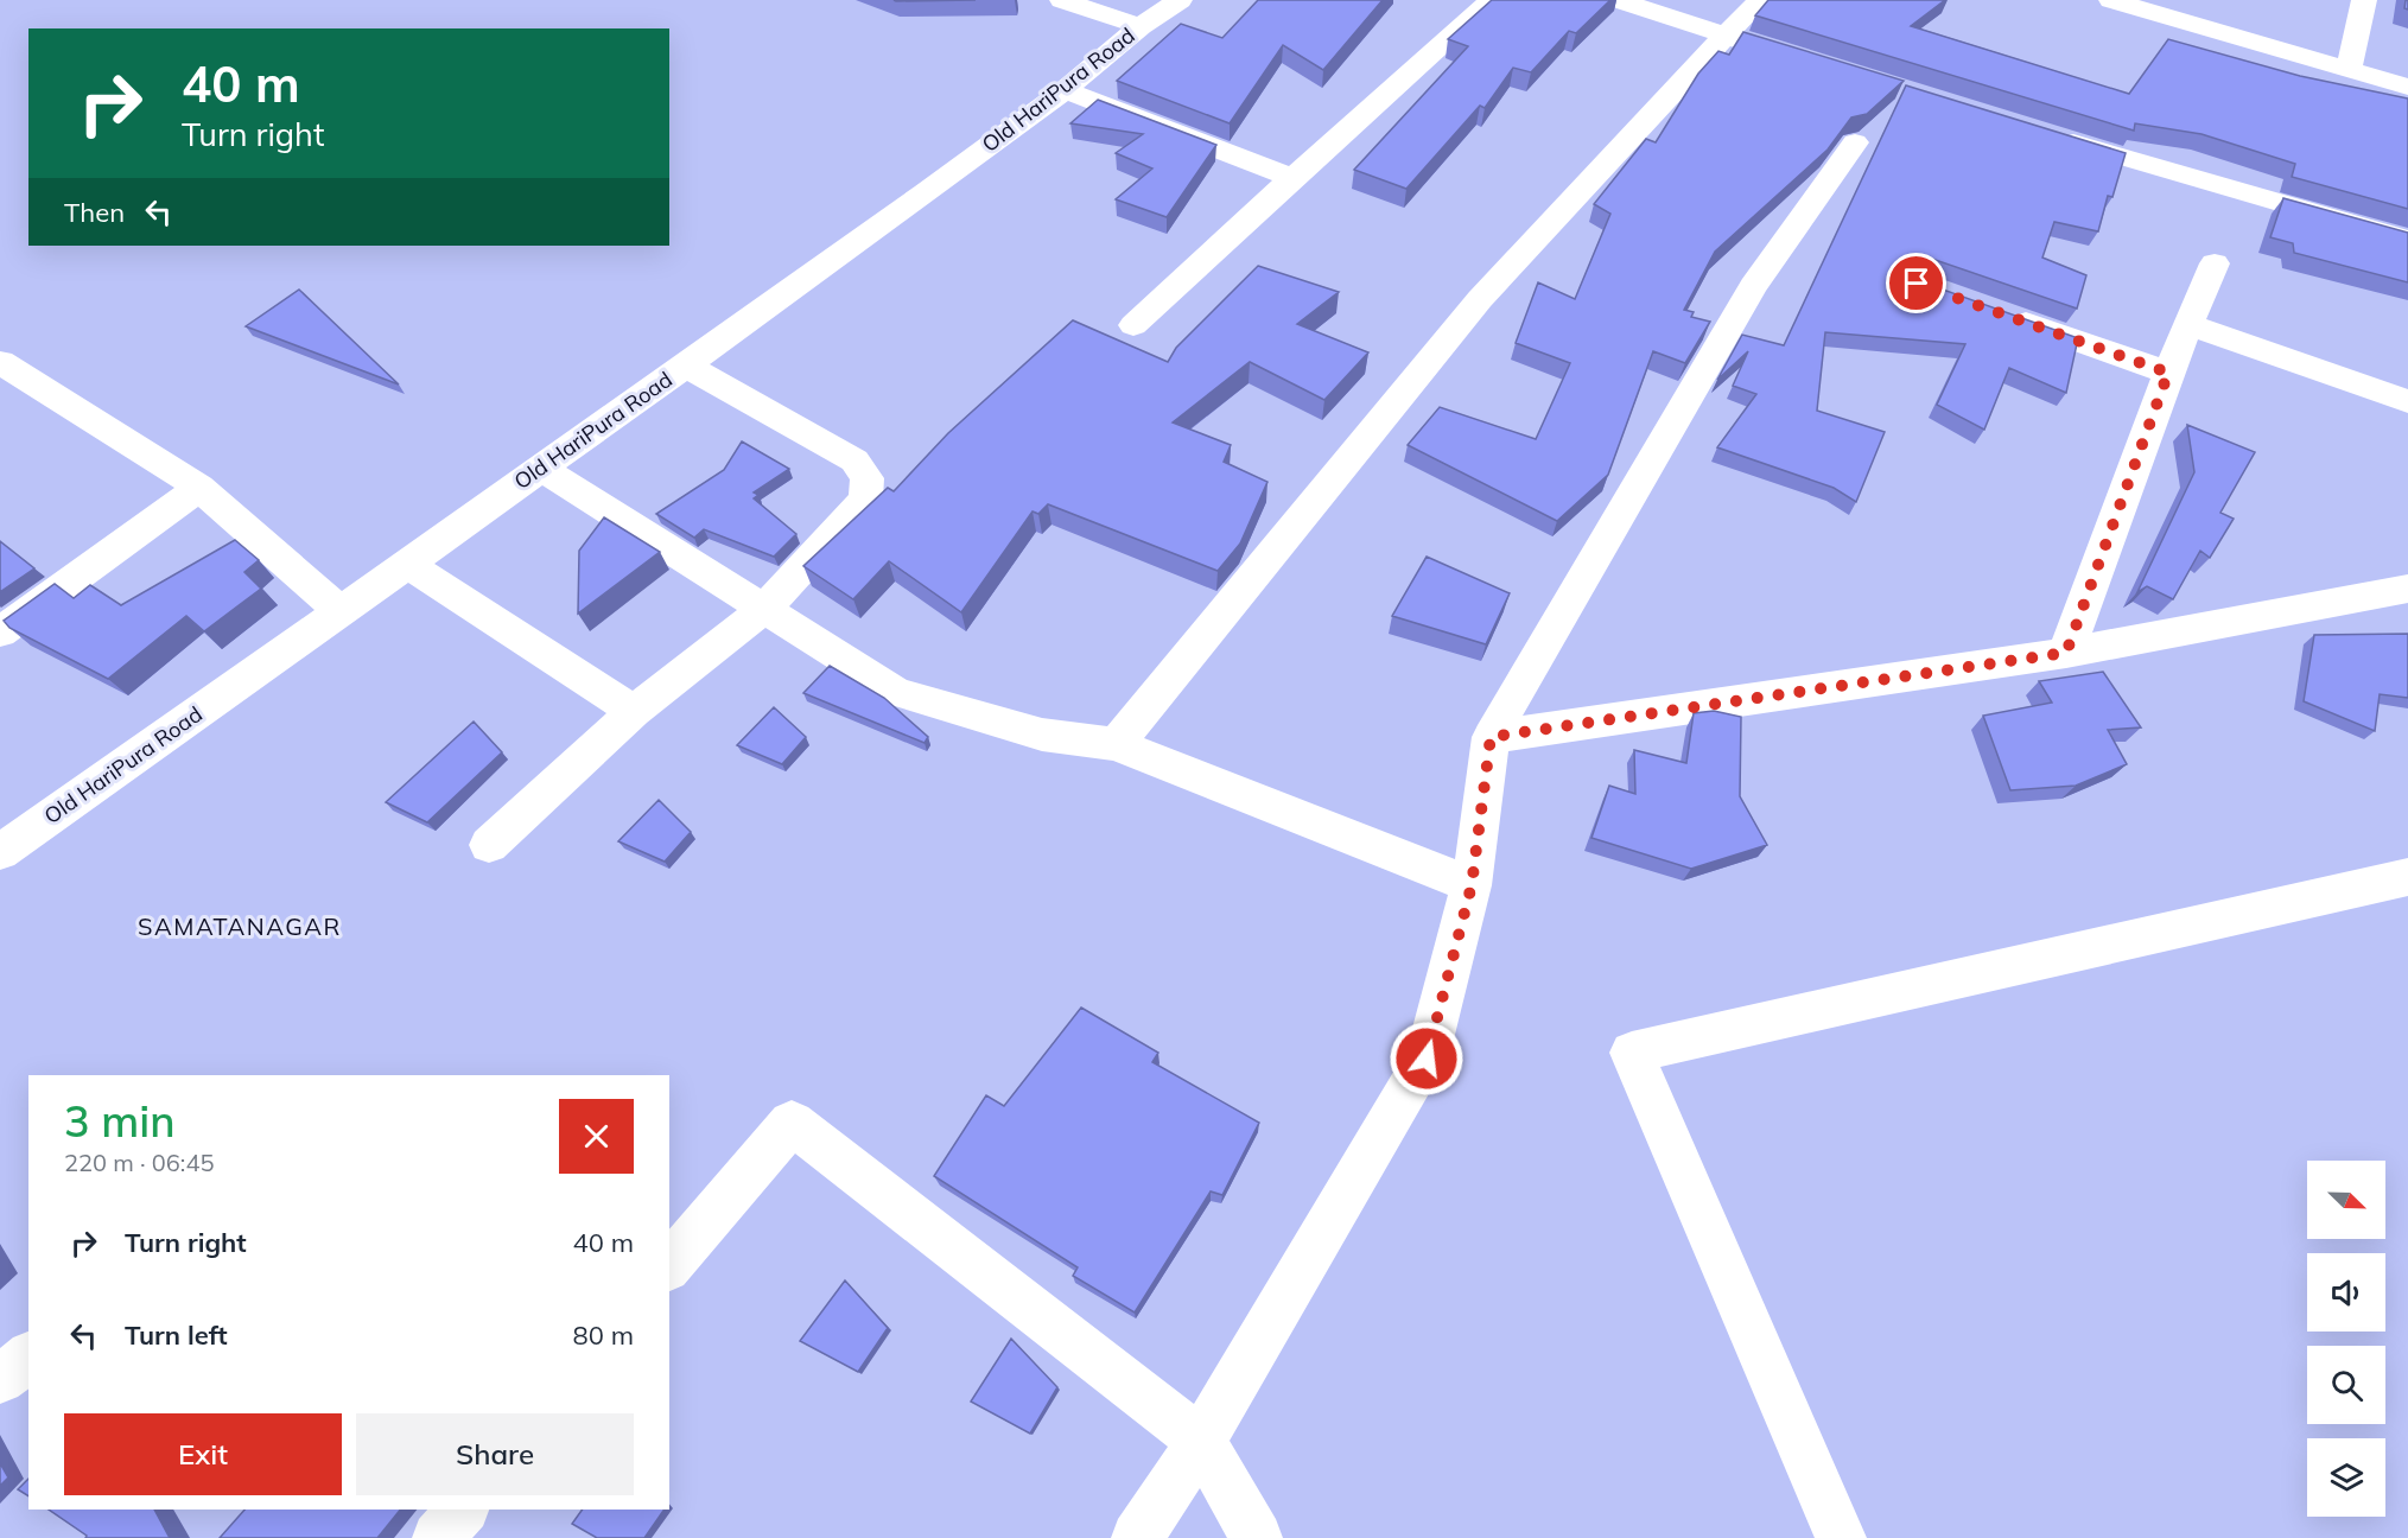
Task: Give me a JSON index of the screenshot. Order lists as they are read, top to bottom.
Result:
{
  "streets": {
    "street": ["Old HariPura Road"]
  },
  "districts": ["SAMATANAGAR"],
  "north": "bottom right",
  "page": {
    "turn": ["40 m", "Turn right"],
    "then": "Then",
    "heading": ["3 min", "220 m · 06:45"],
    "list": [
      {
        "name": "Turn right",
        "value": "40 m"
      },
      {
        "name": "Turn left",
        "value": "80 m"
      }
    ],
    "buttons": ["Exit", "Share"]
  }
}
